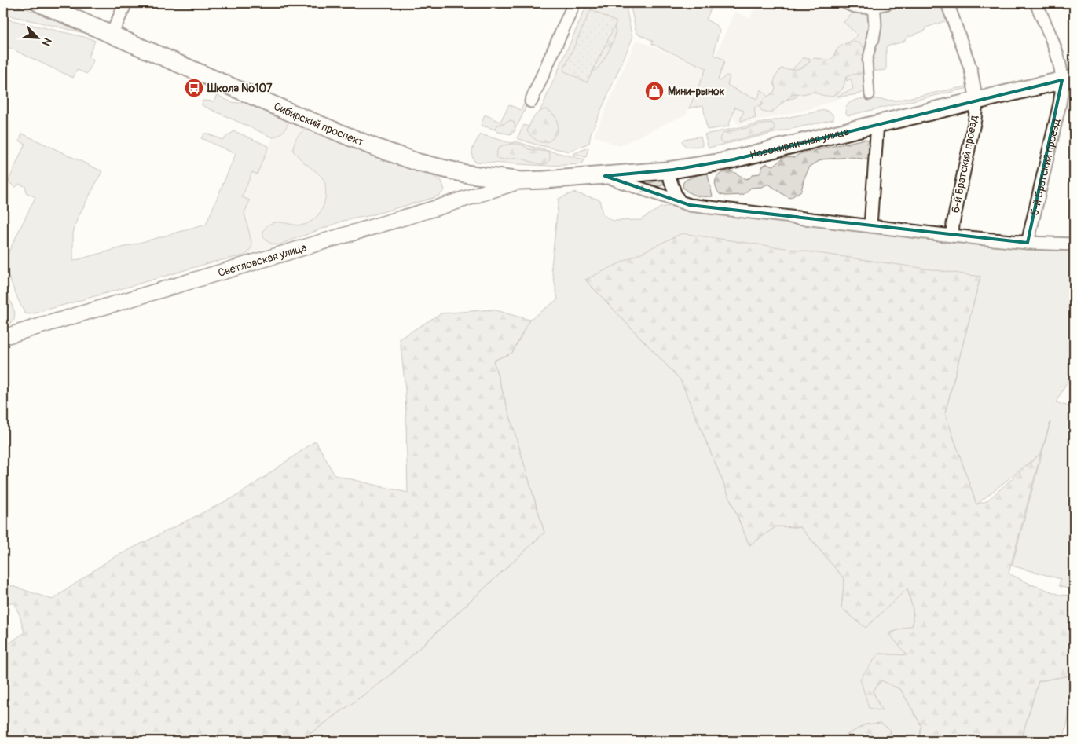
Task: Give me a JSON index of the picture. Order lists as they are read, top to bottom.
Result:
{
  "streets": {
    "main road": ["Сибирский проспект", "Новокирпичная улица"],
    "street": ["6-й Братский проезд", "5-й Братский проезд", "Светловская улица"]
  },
  "crossings": [
    ["Сибирский проспект", "Новокирпичная улица"],
    ["Сибирский проспект", "Светловская улица"],
    ["Новокирпичная улица", "6-й Братский проезд"],
    ["Новокирпичная улица", "5-й Братский проезд"],
    ["Новокирпичная улица", "Светловская улица"]
  ],
  "places": {
    "bus stop": ["Школа №107"],
    "shop": ["Мини-рынок"]
  },
  "north": "bottom right"
}
